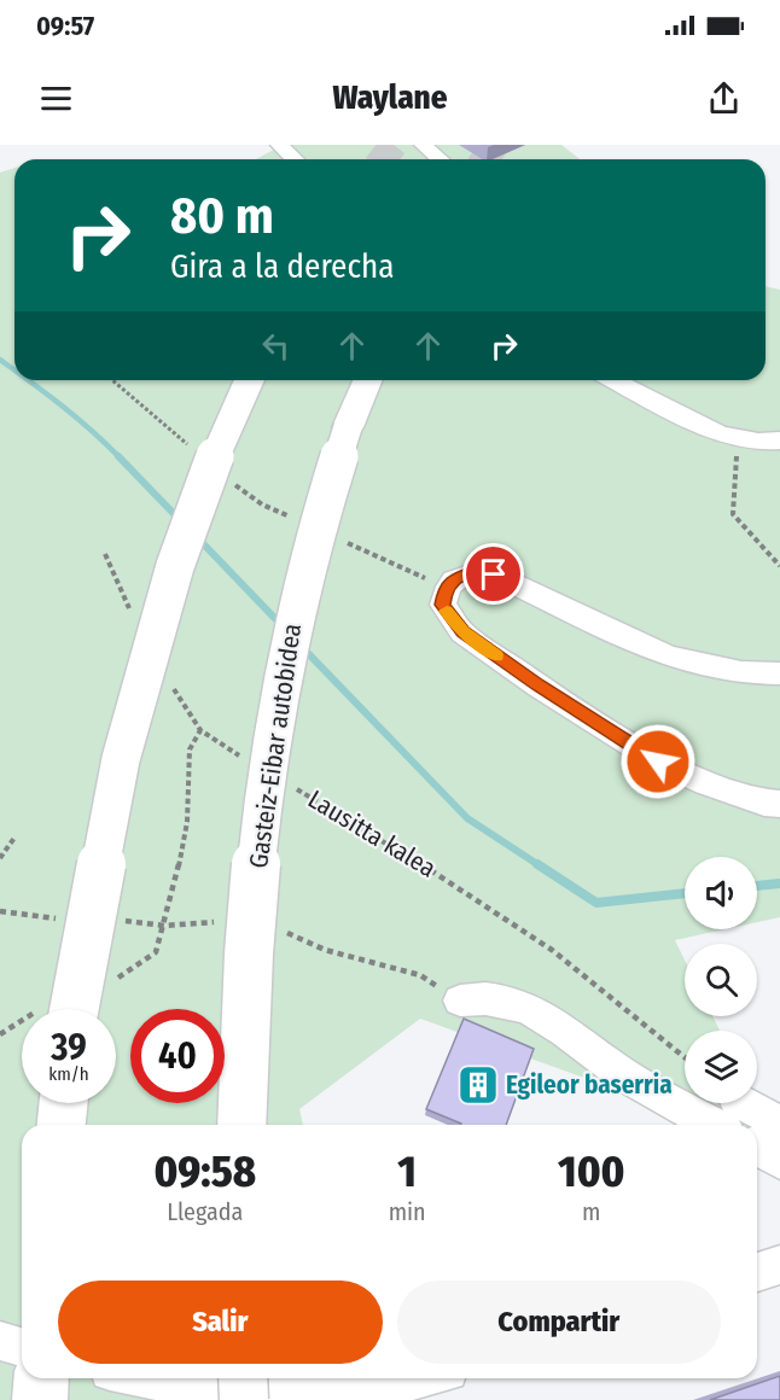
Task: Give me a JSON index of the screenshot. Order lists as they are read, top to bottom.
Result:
{
  "streets": {
    "highway": ["Gasteiz-Eibar autobidea"],
    "path": ["Lausitta kalea"]
  },
  "places": {
    "building": ["Egileor baserria"]
  },
  "page": {
    "status": "09:57",
    "header": "Waylane",
    "turn": ["80 m", "Gira a la derecha"],
    "speed": "39 km/h",
    "limit": "40",
    "eta": [
      "09:58",
      "Llegada",
      "1",
      "min",
      "100",
      "m"
    ],
    "buttons": ["Salir", "Compartir"]
  }
}
